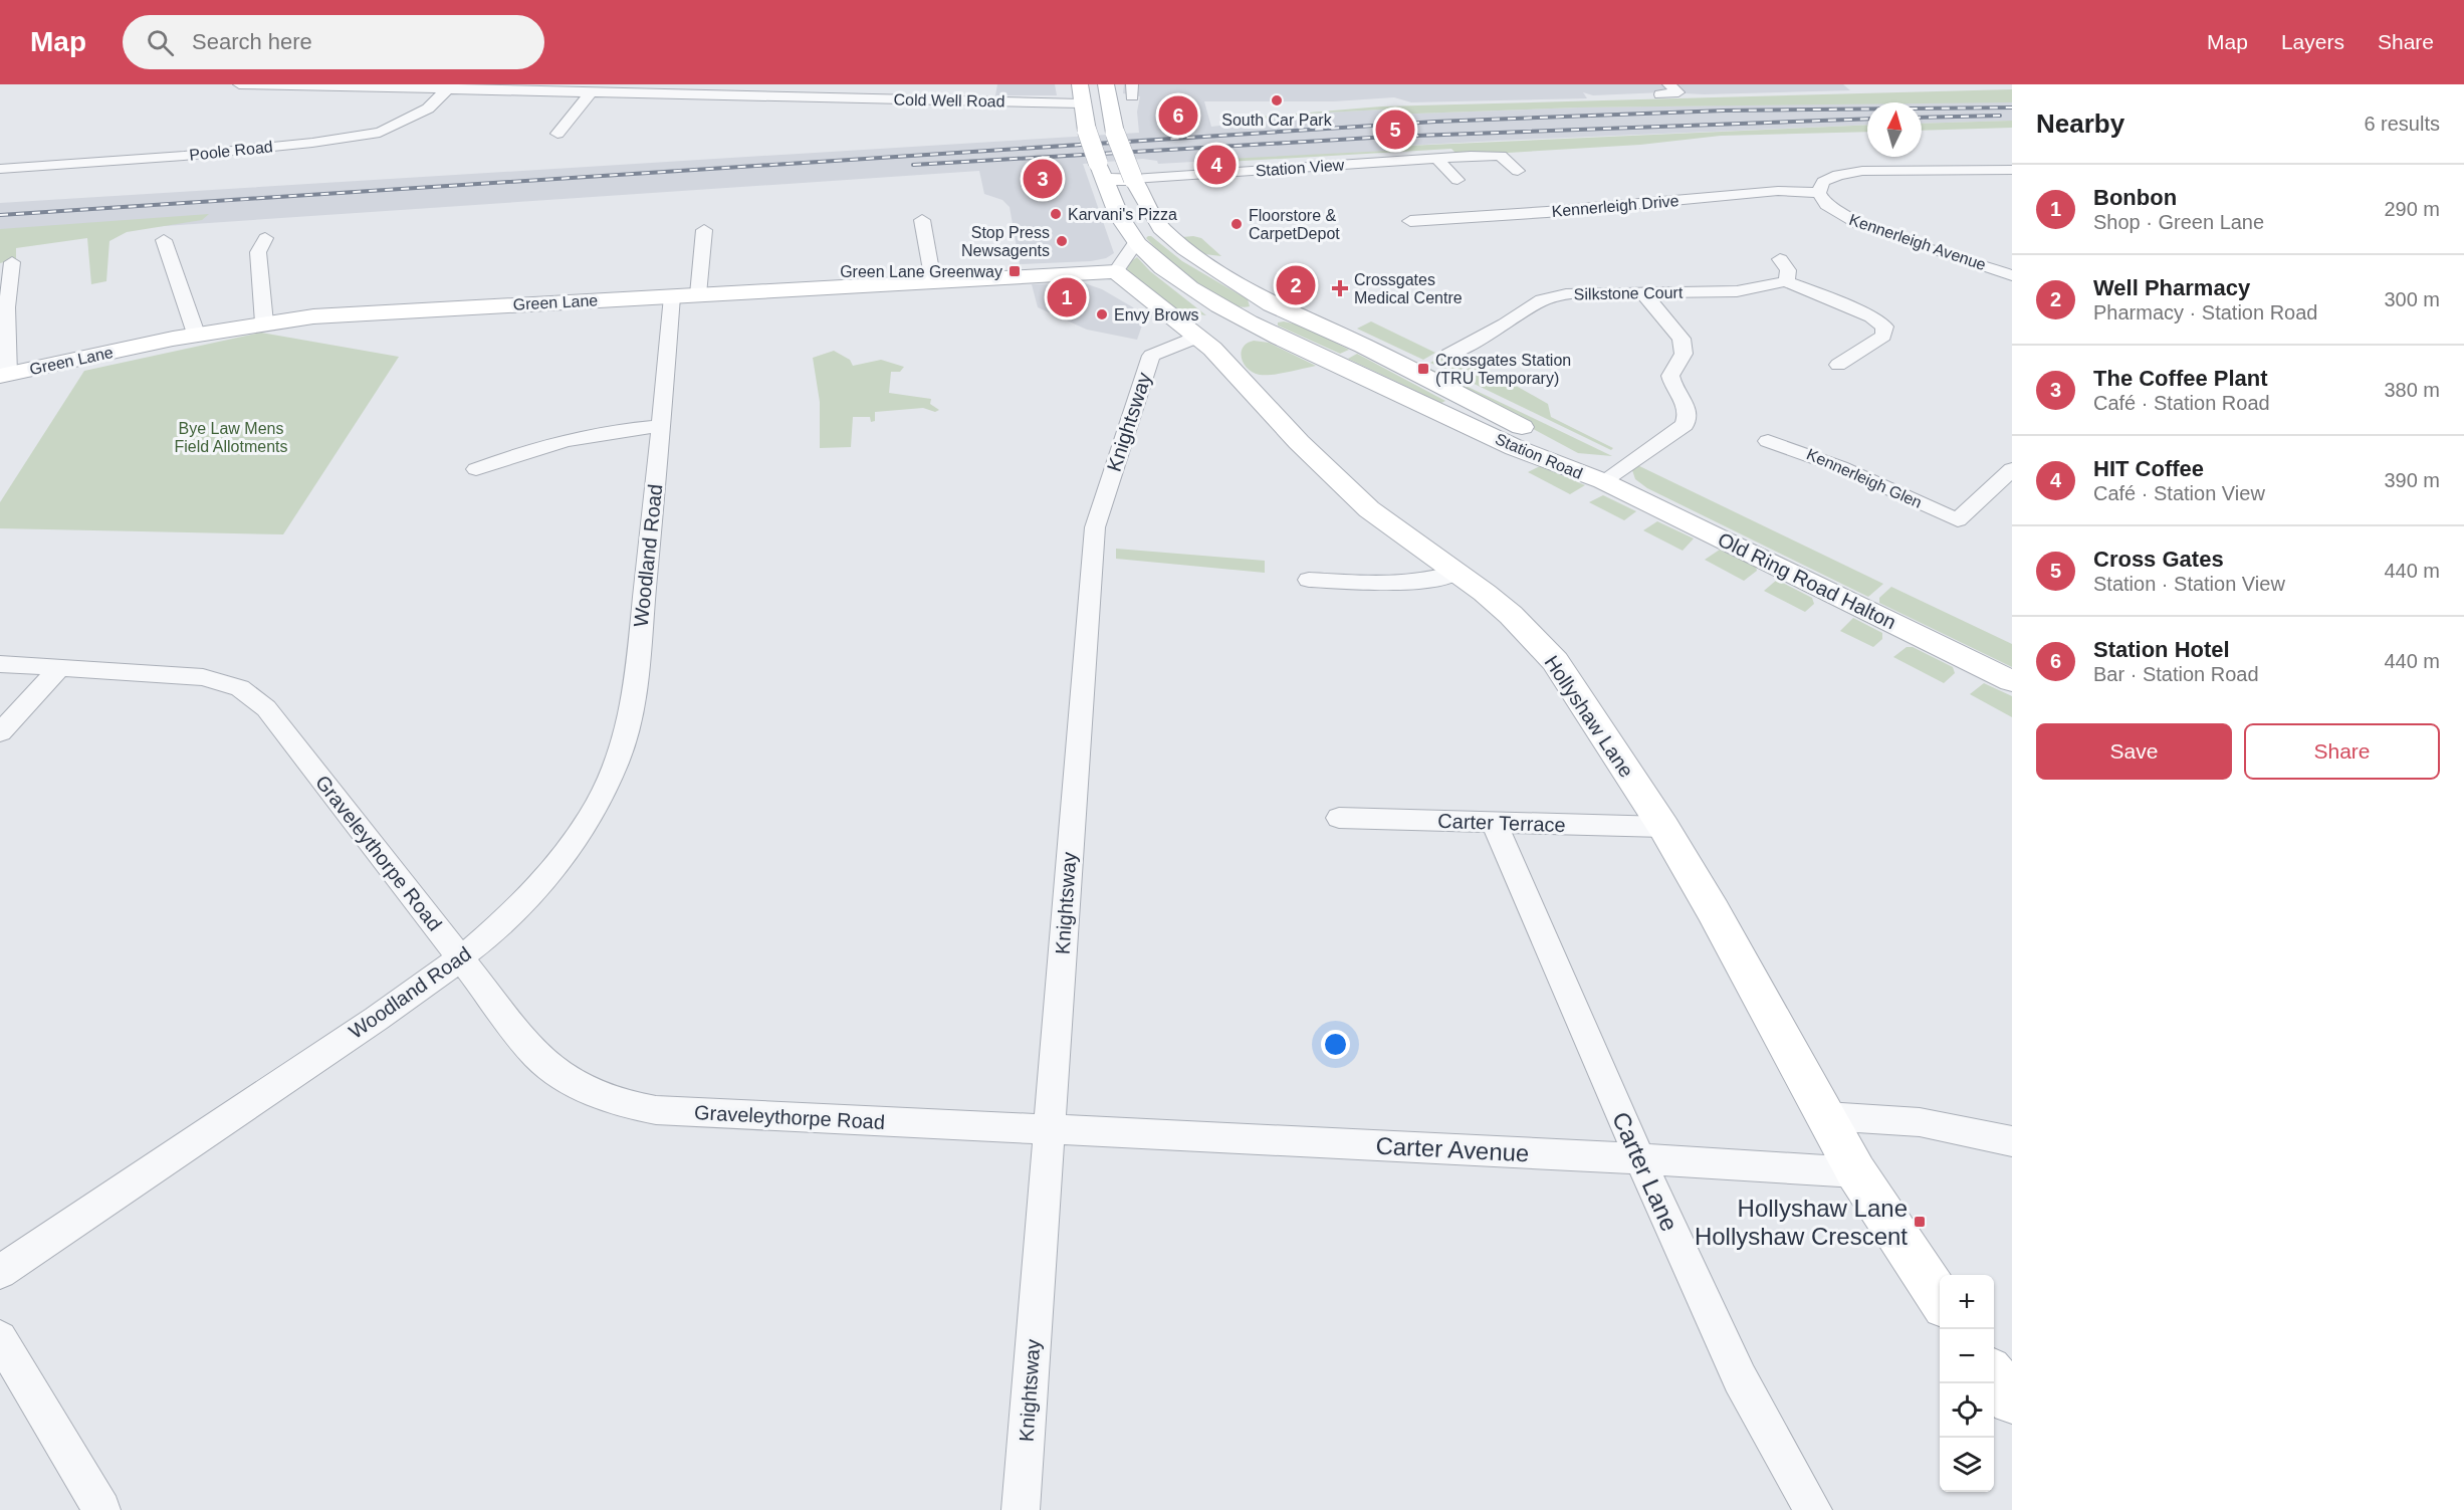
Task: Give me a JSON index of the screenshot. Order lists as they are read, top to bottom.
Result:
{
  "streets": {
    "main road": [
      "Green Lane",
      "Station Road",
      "Old Ring Road Halton",
      "Hollyshaw Lane"
    ],
    "street": [
      "Cold Well Road",
      "Poole Road",
      "Station View",
      "Kennerleigh Drive",
      "Kennerleigh Avenue",
      "Silkstone Court",
      "Knightsway",
      "Kennerleigh Glen",
      "Woodland Road",
      "Carter Terrace",
      "Graveleythorpe Road",
      "Carter Avenue",
      "Carter Lane"
    ]
  },
  "crossings": [
    ["Cold Well Road", "Poole Road"],
    ["Cold Well Road", "Station Road"],
    ["Station View", "Station Road"],
    ["Kennerleigh Drive", "Kennerleigh Avenue"],
    ["Green Lane", "Woodland Road"],
    ["Green Lane", "Hollyshaw Lane"],
    ["Knightsway", "Hollyshaw Lane"],
    ["Knightsway", "Graveleythorpe Road"],
    ["Knightsway", "Carter Avenue"],
    ["Station Road", "Old Ring Road Halton"],
    ["Woodland Road", "Graveleythorpe Road"],
    ["Hollyshaw Lane", "Carter Terrace"],
    ["Hollyshaw Lane", "Carter Avenue"],
    ["Carter Terrace", "Carter Lane"],
    ["Graveleythorpe Road", "Carter Avenue"],
    ["Carter Avenue", "Carter Lane"]
  ],
  "parks": ["Bye Law Mens Field Allotments"],
  "places": {
    "other": [
      "South Car Park",
      "Karvani's Pizza",
      "Floorstore & CarpetDepot",
      "Stop Press Newsagents",
      "Envy Brows"
    ],
    "transit": ["Green Lane Greenway", "Crossgates Station (TRU Temporary)", "Hollyshaw Lane Hollyshaw Crescent"],
    "health": ["Crossgates Medical Centre"]
  },
  "north": "top",
  "page": {
    "header": "Map",
    "search": "Search here",
    "nav": ["Map", "Layers", "Share"],
    "heading": ["Nearby", "6 results"],
    "pins": [
      "6",
      "5",
      "4",
      "3",
      "2",
      "1"
    ],
    "list": [
      {
        "mark": "1",
        "name": "Bonbon",
        "note": "Shop · Green Lane",
        "value": "290 m"
      },
      {
        "mark": "2",
        "name": "Well Pharmacy",
        "note": "Pharmacy · Station Road",
        "value": "300 m"
      },
      {
        "mark": "3",
        "name": "The Coffee Plant",
        "note": "Café · Station Road",
        "value": "380 m"
      },
      {
        "mark": "4",
        "name": "HIT Coffee",
        "note": "Café · Station View",
        "value": "390 m"
      },
      {
        "mark": "5",
        "name": "Cross Gates",
        "note": "Station · Station View",
        "value": "440 m"
      },
      {
        "mark": "6",
        "name": "Station Hotel",
        "note": "Bar · Station Road",
        "value": "440 m"
      }
    ],
    "buttons": ["Save", "Share"],
    "map_buttons": ["+", "−"]
  }
}
